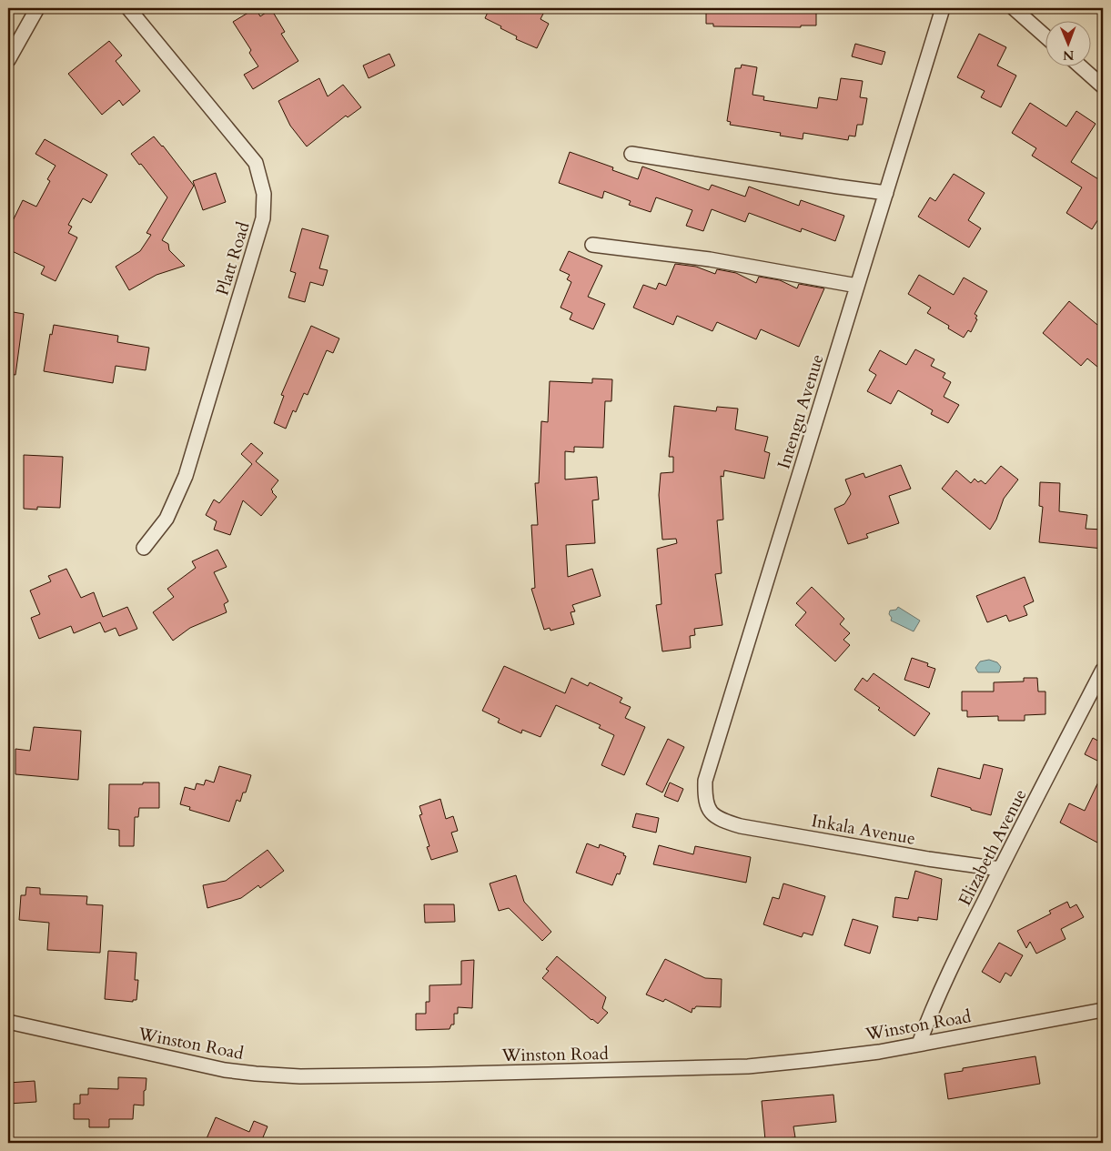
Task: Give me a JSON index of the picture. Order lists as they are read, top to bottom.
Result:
{
  "streets": {
    "street": [
      "Platt Road",
      "Intengu Avenue",
      "Inkala Avenue",
      "Elizabeth Avenue",
      "Winston Road"
    ]
  },
  "crossings": [
    ["Intengu Avenue", "Inkala Avenue"],
    ["Inkala Avenue", "Elizabeth Avenue"],
    ["Elizabeth Avenue", "Winston Road"]
  ],
  "north": "bottom"
}
